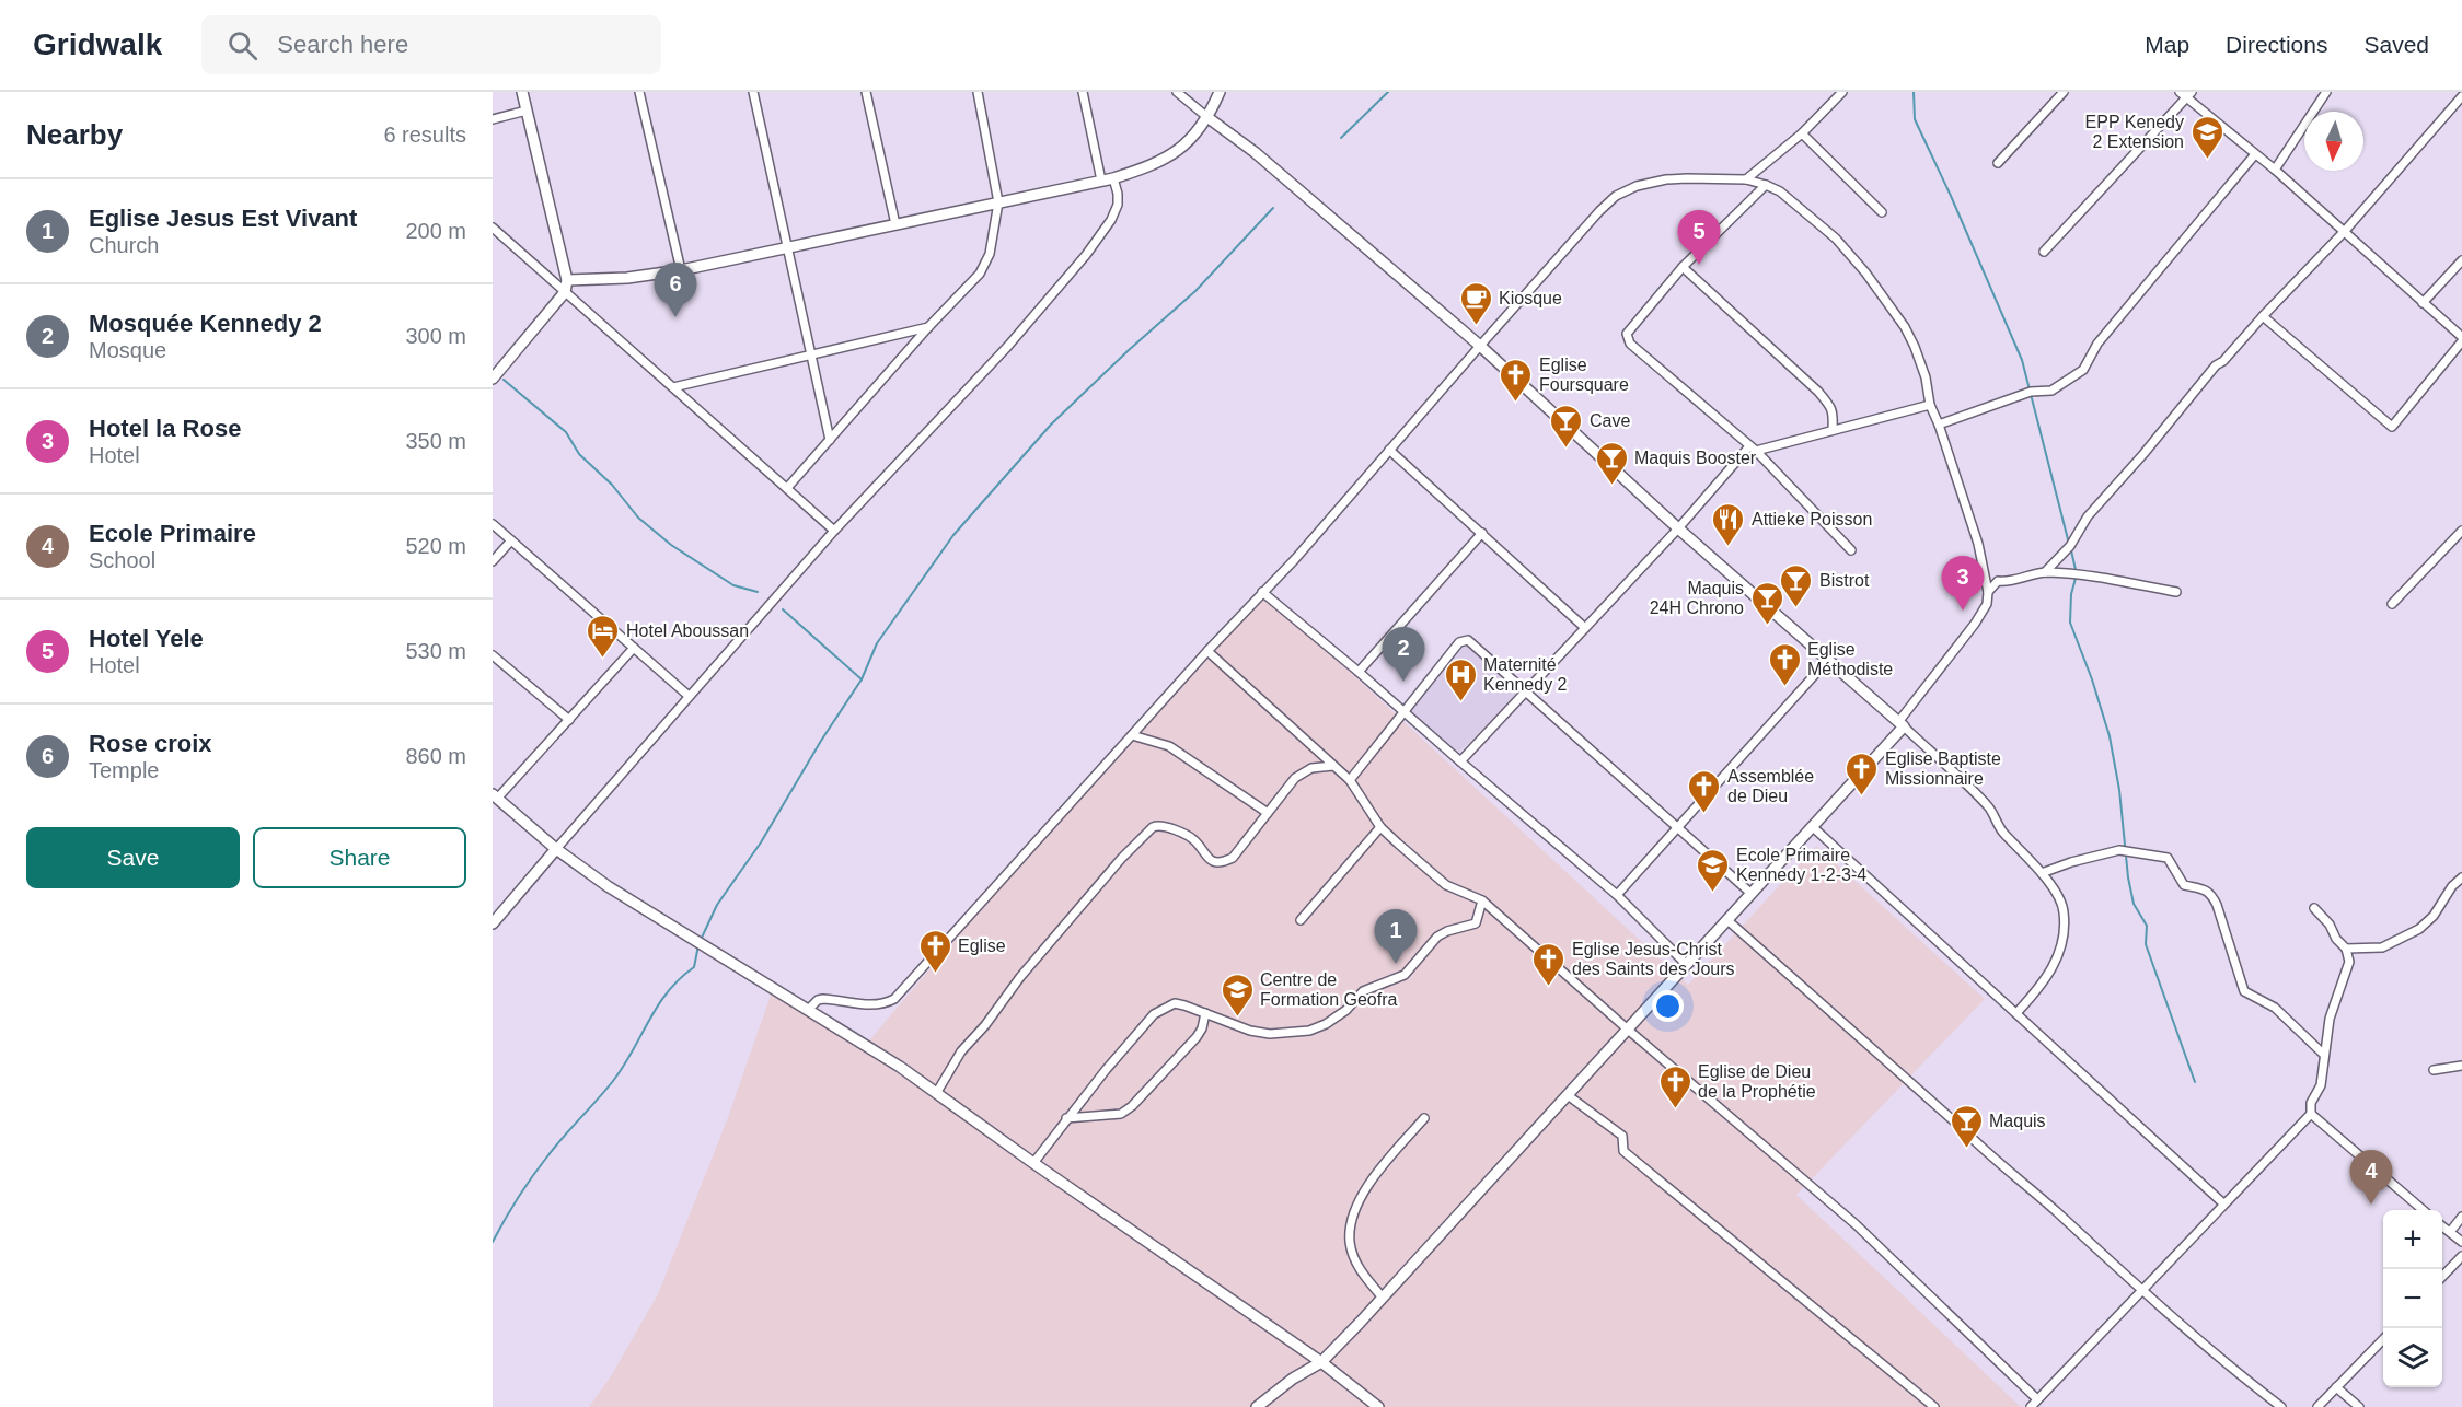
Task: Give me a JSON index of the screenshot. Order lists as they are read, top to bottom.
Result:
{
  "places": {
    "school or university": ["EPP Kenedy 2 Extension", "Ecole Primaire Kennedy 1-2-3-4", "Centre de Formation Geofra"],
    "cafe": ["Kiosque"],
    "church": [
      "Eglise Foursquare",
      "Eglise Méthodiste",
      "Eglise Baptiste Missionnaire",
      "Assemblée de Dieu",
      "Eglise",
      "Eglise Jesus-Christ des Saints des Jours",
      "Eglise de Dieu de la Prophétie"
    ],
    "bar": [
      "Cave",
      "Maquis Booster",
      "Bistrot",
      "Maquis 24H Chrono",
      "Maquis"
    ],
    "restaurant": ["Attieke Poisson"],
    "hotel": ["Hotel Aboussan"],
    "hospital": ["Maternité Kennedy 2"]
  },
  "north": "bottom",
  "page": {
    "header": "Gridwalk",
    "search": "Search here",
    "nav": ["Map", "Directions", "Saved"],
    "heading": ["Nearby", "6 results"],
    "list": [
      {
        "mark": "1",
        "name": "Eglise Jesus Est Vivant",
        "note": "Church",
        "value": "200 m"
      },
      {
        "mark": "2",
        "name": "Mosquée Kennedy 2",
        "note": "Mosque",
        "value": "300 m"
      },
      {
        "mark": "3",
        "name": "Hotel la Rose",
        "note": "Hotel",
        "value": "350 m"
      },
      {
        "mark": "4",
        "name": "Ecole Primaire",
        "note": "School",
        "value": "520 m"
      },
      {
        "mark": "5",
        "name": "Hotel Yele",
        "note": "Hotel",
        "value": "530 m"
      },
      {
        "mark": "6",
        "name": "Rose croix",
        "note": "Temple",
        "value": "860 m"
      }
    ],
    "pins": [
      "5",
      "6",
      "3",
      "2",
      "1",
      "4"
    ],
    "buttons": ["Save", "Share"],
    "map_buttons": ["+", "−"]
  }
}
